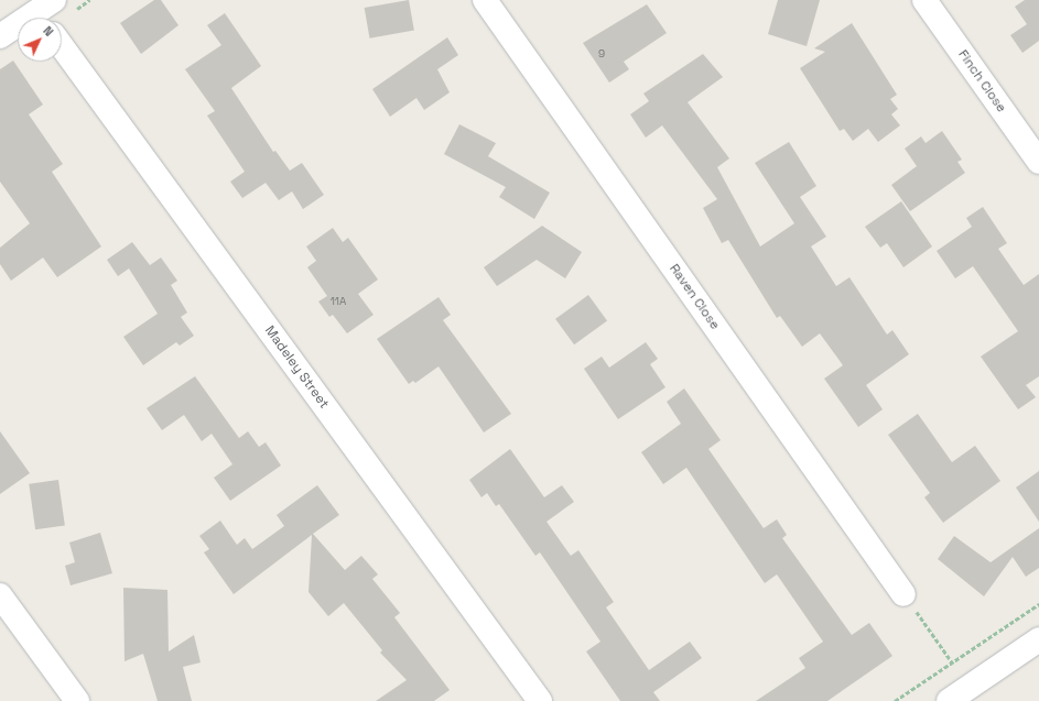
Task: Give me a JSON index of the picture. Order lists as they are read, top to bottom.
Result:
{
  "streets": {
    "street": ["Finch Close", "Raven Close", "Madeley Street"]
  },
  "house_numbers": ["9", "11A"],
  "north": "top right"
}
